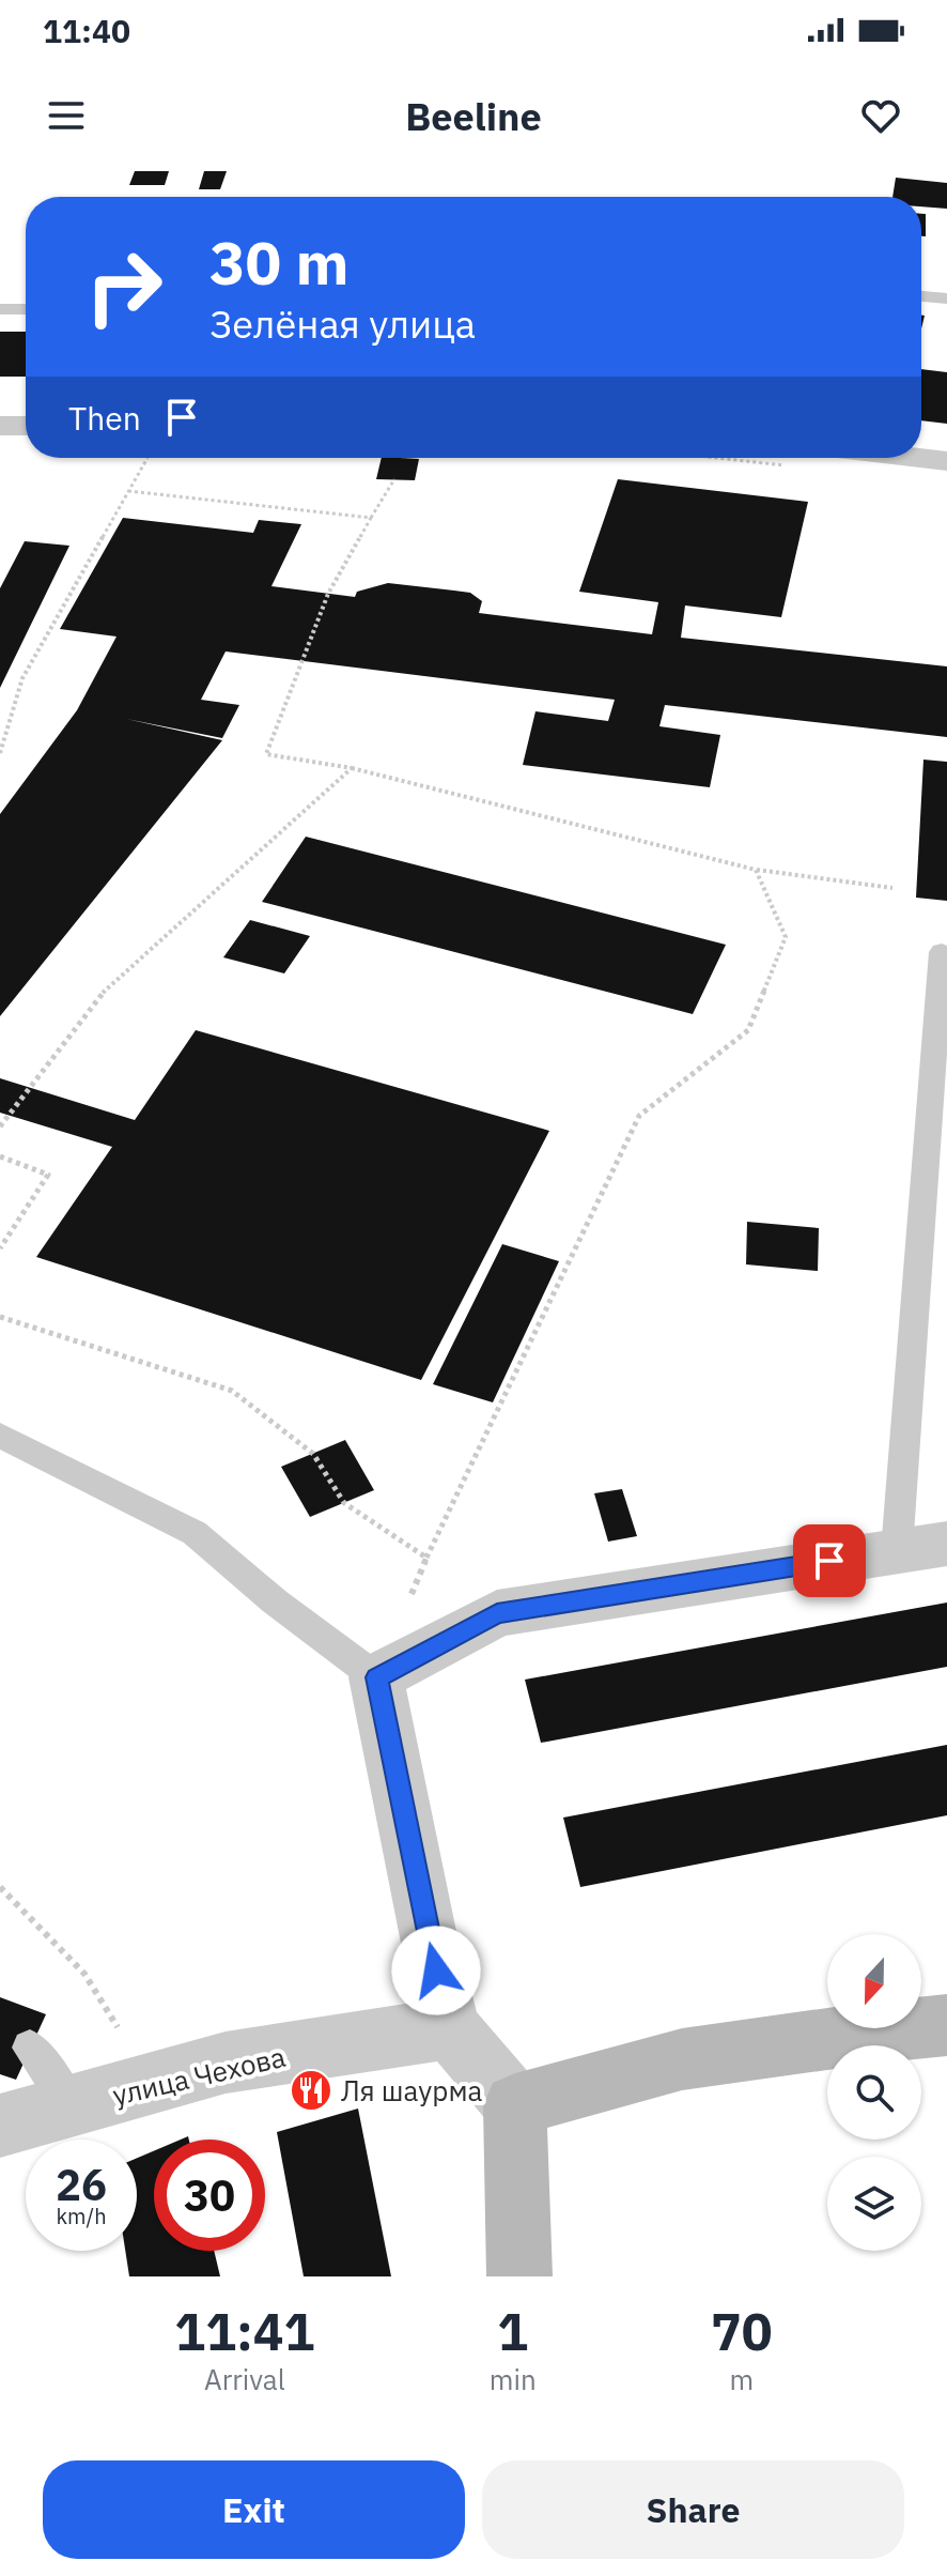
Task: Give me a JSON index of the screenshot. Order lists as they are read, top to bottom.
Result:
{
  "streets": {
    "street": ["улица Чехова"]
  },
  "places": {
    "restaurant": ["Ля шаурма"]
  },
  "north": "bottom",
  "page": {
    "status": "11:40",
    "header": "Beeline",
    "turn": ["30 m", "Зелёная улица"],
    "then": "Then",
    "speed": "26 km/h",
    "limit": "30",
    "eta": [
      "11:41",
      "Arrival",
      "1",
      "min",
      "70",
      "m"
    ],
    "buttons": ["Exit", "Share"]
  }
}
